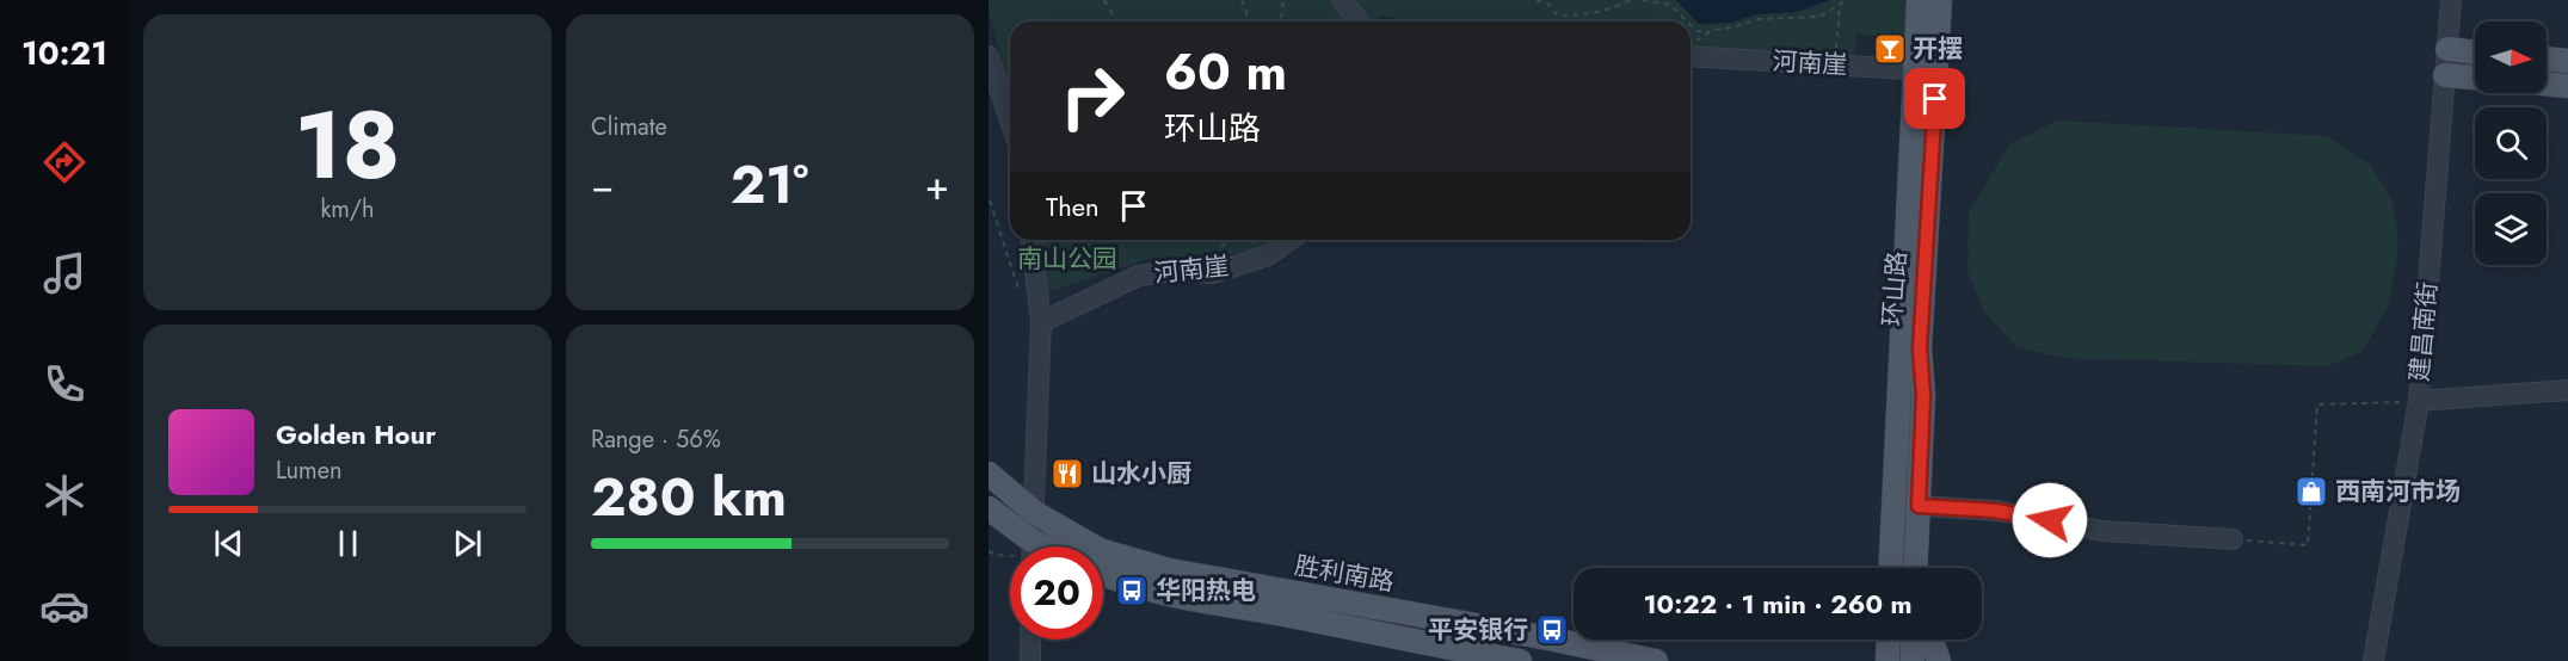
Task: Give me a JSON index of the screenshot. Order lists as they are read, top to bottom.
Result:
{
  "streets": {
    "main road": ["环山路", "胜利南路"],
    "street": ["河南崖", "建昌南街"]
  },
  "crossings": [
    ["河南崖", "环山路"]
  ],
  "parks": ["南山公园"],
  "places": {
    "bar": ["开摆"],
    "restaurant": ["山水小厨"],
    "shop": ["西南河市场"],
    "bus stop": ["华阳热电", "平安银行"]
  },
  "north": "right",
  "page": {
    "tabs": "10:21",
    "tile": [
      ["18", "km/h"],
      "Climate",
      ["Range · 56%", "280 km"]
    ],
    "turn": ["60 m", "环山路"],
    "heat": ["−", "21°", "+"],
    "then": "Then",
    "song": ["Golden Hour", "Lumen"],
    "limit": "20",
    "trip": "10:22 · 1 min · 260 m"
  }
}
